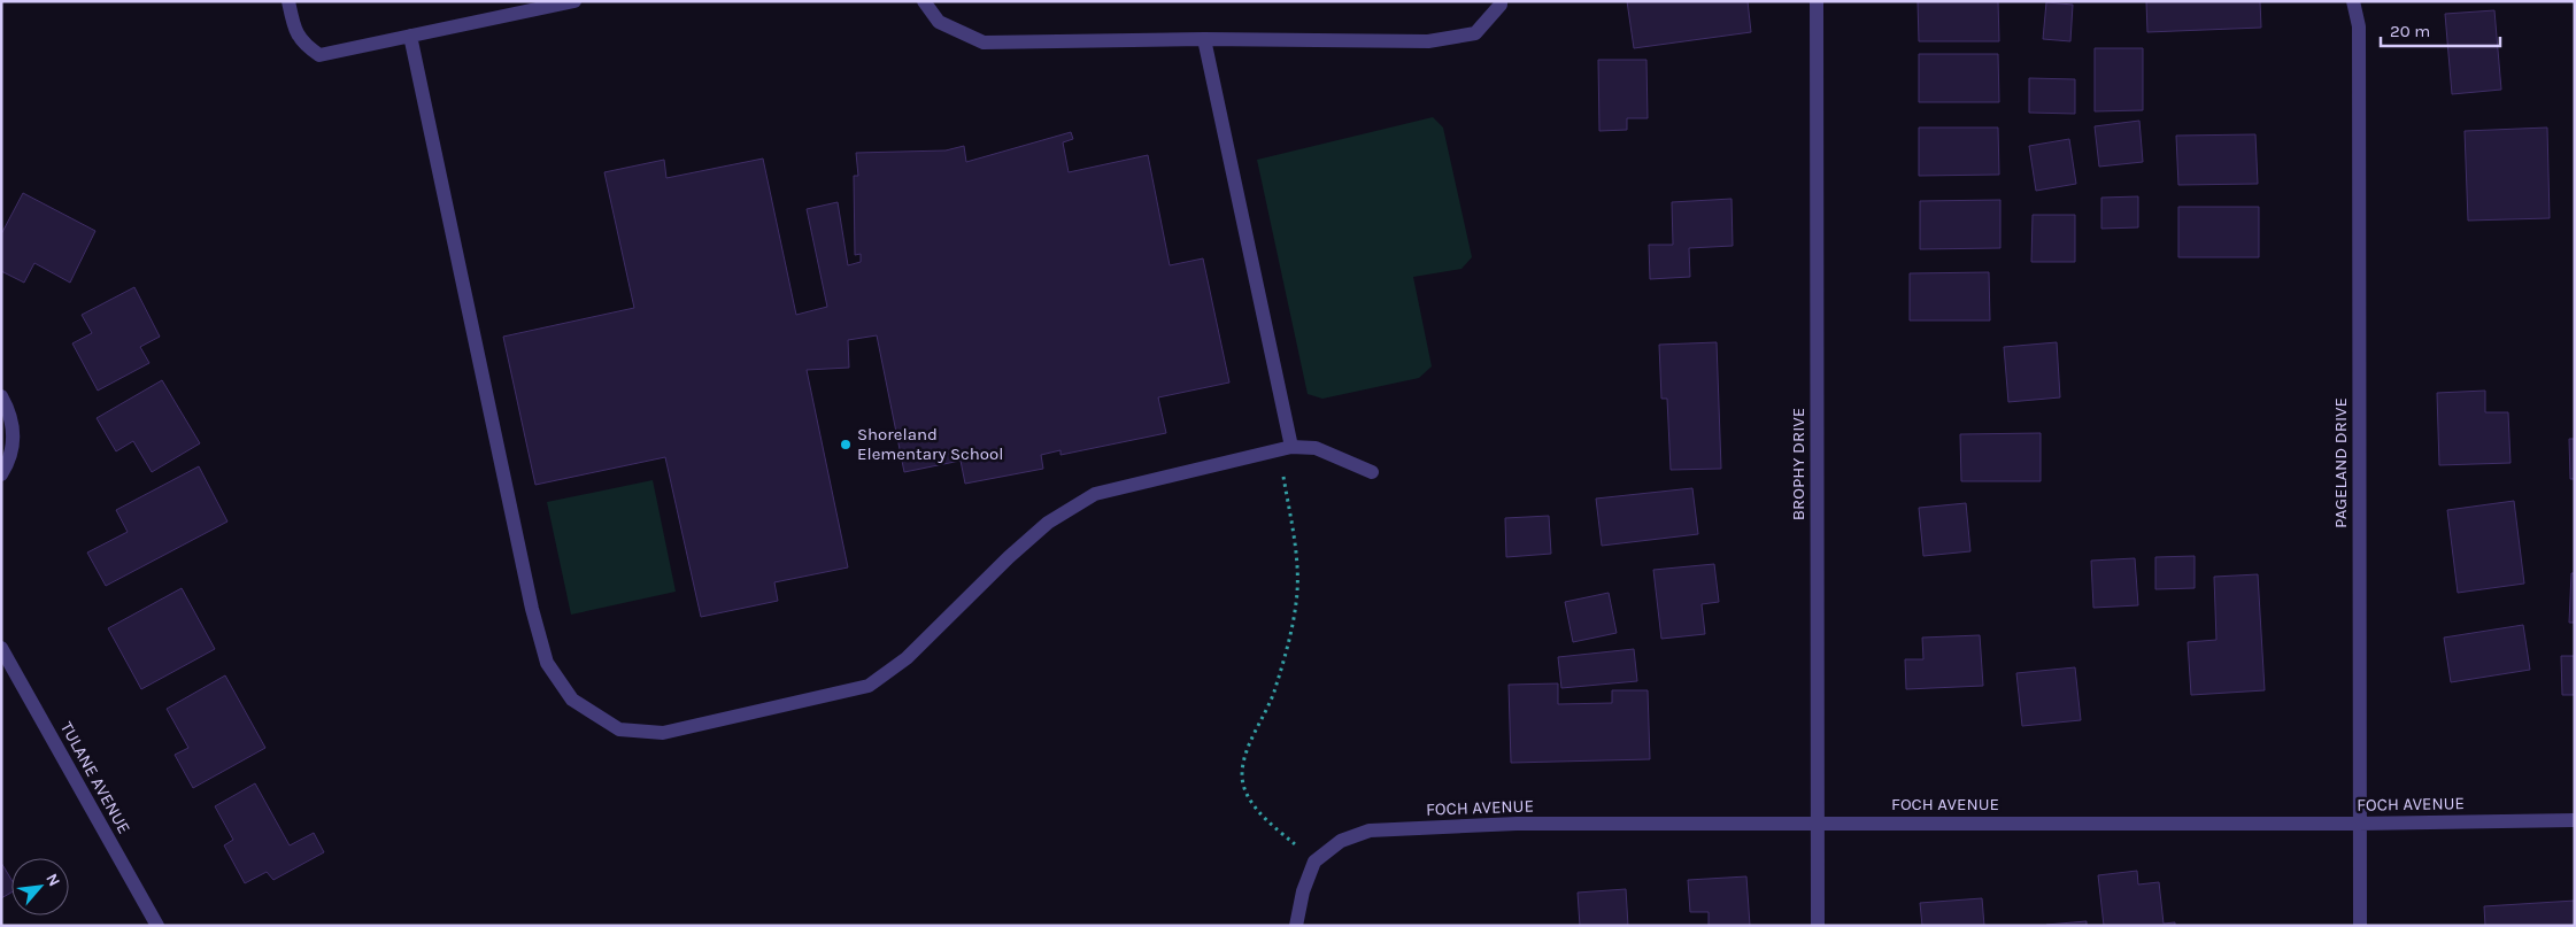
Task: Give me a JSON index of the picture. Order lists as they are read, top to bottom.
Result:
{
  "streets": {
    "street": [
      "PAGELAND DRIVE",
      "BROPHY DRIVE",
      "TULANE AVENUE",
      "FOCH AVENUE"
    ]
  },
  "crossings": [
    ["PAGELAND DRIVE", "FOCH AVENUE"],
    ["BROPHY DRIVE", "FOCH AVENUE"]
  ],
  "places": ["Shoreland Elementary School"],
  "scale_bar": "20 m",
  "north": "top right"
}
